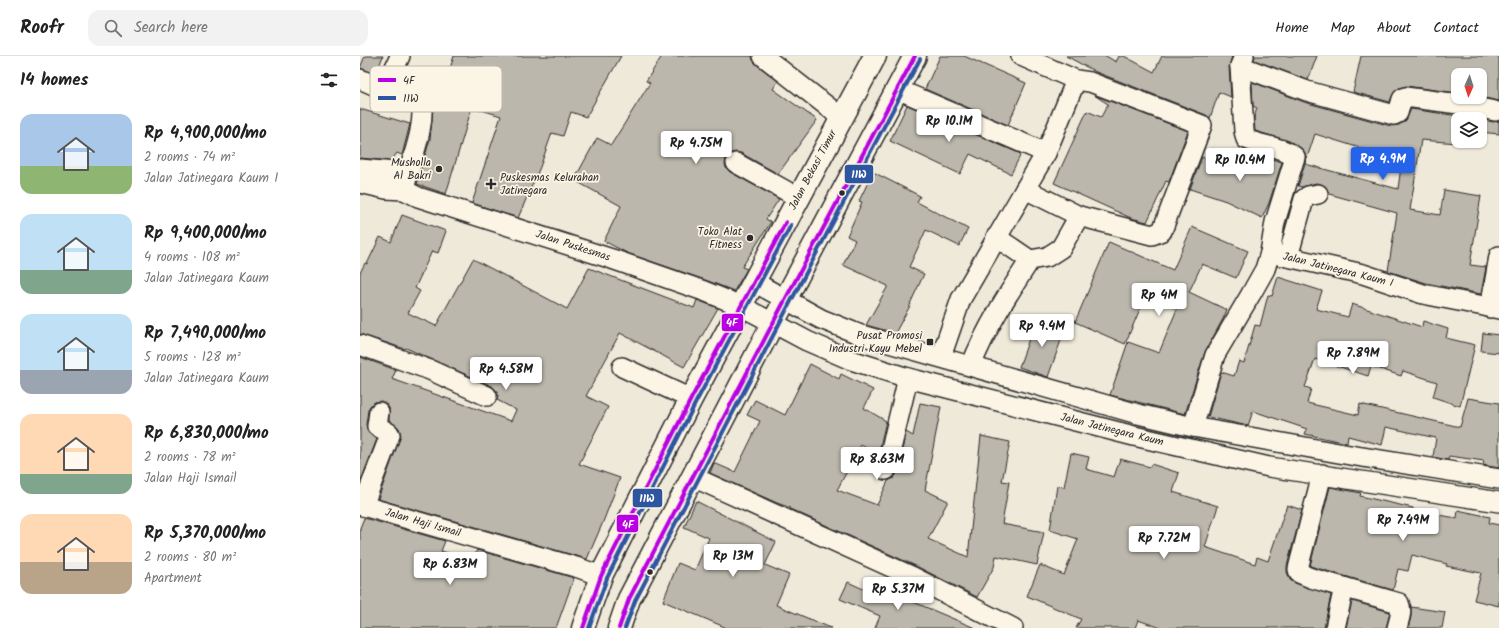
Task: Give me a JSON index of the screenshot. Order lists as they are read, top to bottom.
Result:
{
  "streets": {
    "main road": ["Jalan Bekasi Timur"],
    "street": [
      "Jalan Puskesmas",
      "Jalan Jatinegara Kaum I",
      "Jalan Jatinegara Kaum",
      "Jalan Haji Ismail"
    ]
  },
  "crossings": [
    ["Jalan Bekasi Timur", "Jalan Puskesmas"],
    ["Jalan Bekasi Timur", "Jalan Jatinegara Kaum"],
    ["Jalan Bekasi Timur", "Jalan Haji Ismail"],
    ["Jalan Puskesmas", "Jalan Jatinegara Kaum"],
    ["Jalan Jatinegara Kaum I", "Jalan Jatinegara Kaum"]
  ],
  "places": {
    "other": ["Musholla Al Bakri", "Toko Alat Fitness"],
    "health": ["Puskesmas Kelurahan Jatinegara"],
    "transit": ["Pusat Promosi Industri Kayu Mebel"]
  },
  "lines": ["transit line 4F", "transit line 11W"],
  "legend": ["4F", "11W"],
  "north": "bottom",
  "page": {
    "header": "Roofr",
    "search": "Search here",
    "nav": [
      "Home",
      "Map",
      "About",
      "Contact"
    ],
    "heading": "14 homes",
    "list": [
      {
        "name": "Rp 4,900,000/mo",
        "note": "2 rooms · 74 m² · Jalan Jatinegara Kaum I"
      },
      {
        "name": "Rp 9,400,000/mo",
        "note": "4 rooms · 108 m² · Jalan Jatinegara Kaum"
      },
      {
        "name": "Rp 7,490,000/mo",
        "note": "5 rooms · 128 m² · Jalan Jatinegara Kaum"
      },
      {
        "name": "Rp 6,830,000/mo",
        "note": "2 rooms · 78 m² · Jalan Haji Ismail"
      },
      {
        "name": "Rp 5,370,000/mo",
        "note": "2 rooms · 80 m² · Apartment"
      }
    ],
    "price": [
      "Rp 10.1M",
      "Rp 4.75M",
      "Rp 4.9M",
      "Rp 10.4M",
      "Rp 4M",
      "Rp 9.4M",
      "Rp 7.89M",
      "Rp 4.58M",
      "Rp 8.63M",
      "Rp 7.49M",
      "Rp 7.72M",
      "Rp 13M",
      "Rp 6.83M",
      "Rp 5.37M"
    ]
  }
}
